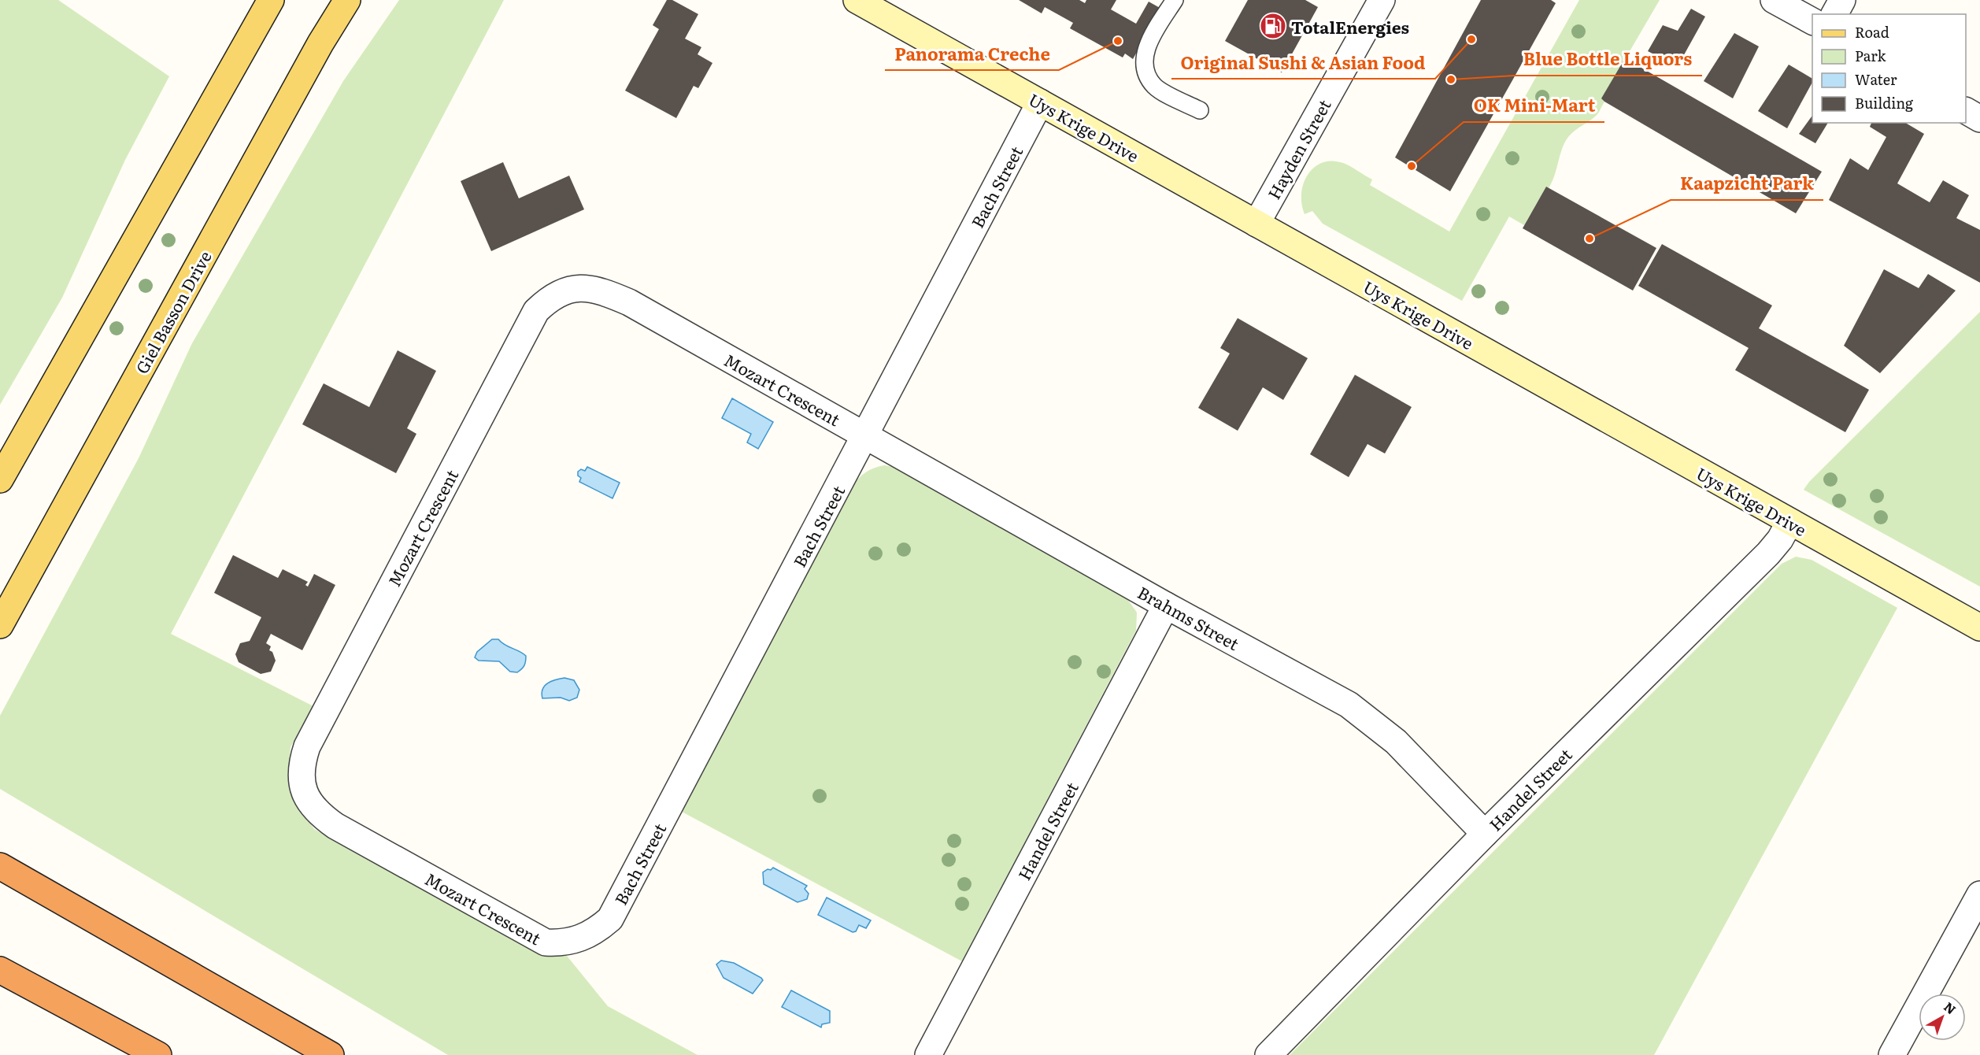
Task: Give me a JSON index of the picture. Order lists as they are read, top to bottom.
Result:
{
  "streets": {
    "main road": ["Giel Basson Drive"],
    "street": [
      "Uys Krige Drive",
      "Hayden Street",
      "Bach Street",
      "Mozart Crescent",
      "Brahms Street",
      "Handel Street"
    ]
  },
  "crossings": [
    ["Uys Krige Drive", "Hayden Street"],
    ["Uys Krige Drive", "Bach Street"],
    ["Uys Krige Drive", "Handel Street"],
    ["Bach Street", "Mozart Crescent"],
    ["Bach Street", "Brahms Street"],
    ["Mozart Crescent", "Brahms Street"],
    ["Brahms Street", "Handel Street"]
  ],
  "places": {
    "fuel station": ["TotalEnergies"],
    "other": [
      "Original Sushi & Asian Food",
      "Panorama Creche",
      "Blue Bottle Liquors",
      "OK Mini-Mart",
      "Kaapzicht Park"
    ]
  },
  "legend": [
    "Road",
    "Park",
    "Water",
    "Building"
  ],
  "north": "top right"
}
